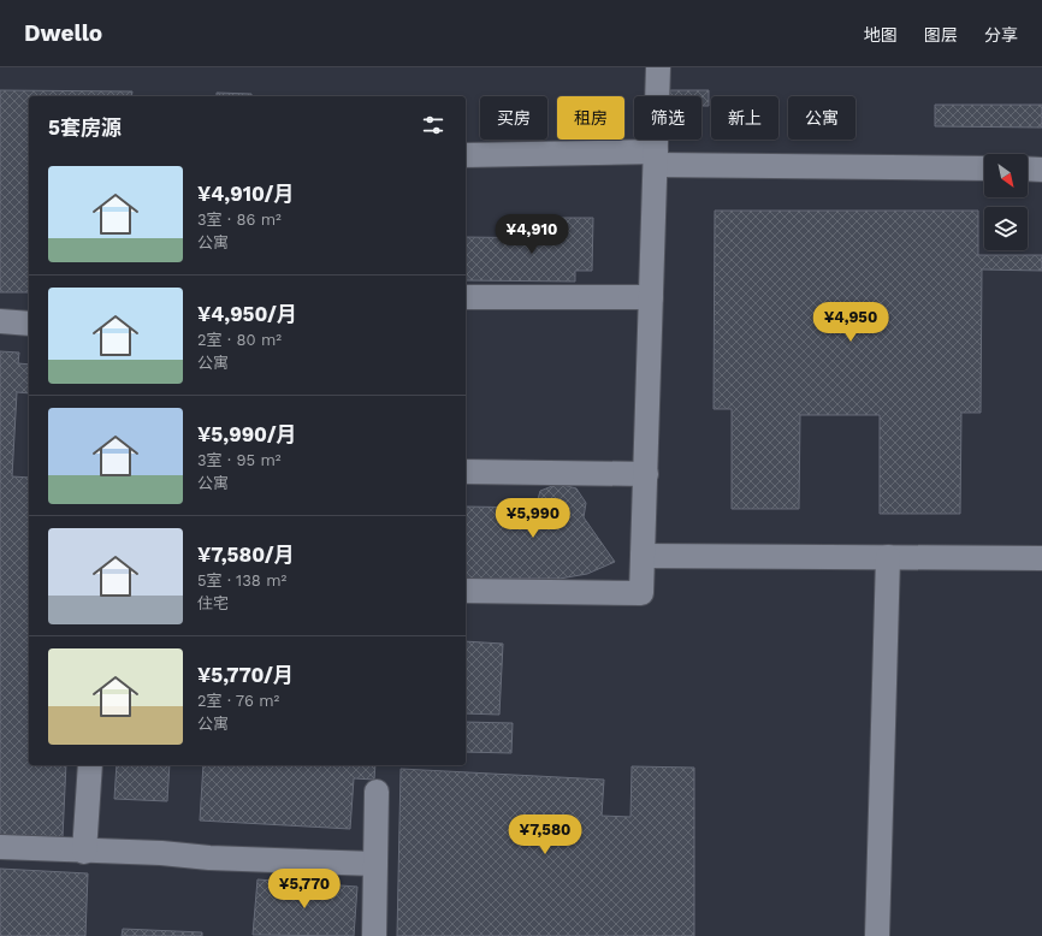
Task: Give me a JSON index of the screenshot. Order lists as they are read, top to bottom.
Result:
{
  "north": "bottom right",
  "page": {
    "header": "Dwello",
    "nav": ["地图", "图层", "分享"],
    "chip": [
      "买房",
      "租房",
      "筛选",
      "新上",
      "公寓"
    ],
    "heading": "5套房源",
    "list": [
      {
        "name": "¥4,910/月",
        "note": "3室 · 86 m² · 公寓"
      },
      {
        "name": "¥4,950/月",
        "note": "2室 · 80 m² · 公寓"
      },
      {
        "name": "¥5,990/月",
        "note": "3室 · 95 m² · 公寓"
      },
      {
        "name": "¥7,580/月",
        "note": "5室 · 138 m² · 住宅"
      },
      {
        "name": "¥5,770/月",
        "note": "2室 · 76 m² · 公寓"
      }
    ],
    "price": [
      "¥4,910",
      "¥4,950",
      "¥5,990",
      "¥7,580",
      "¥5,770"
    ]
  }
}
